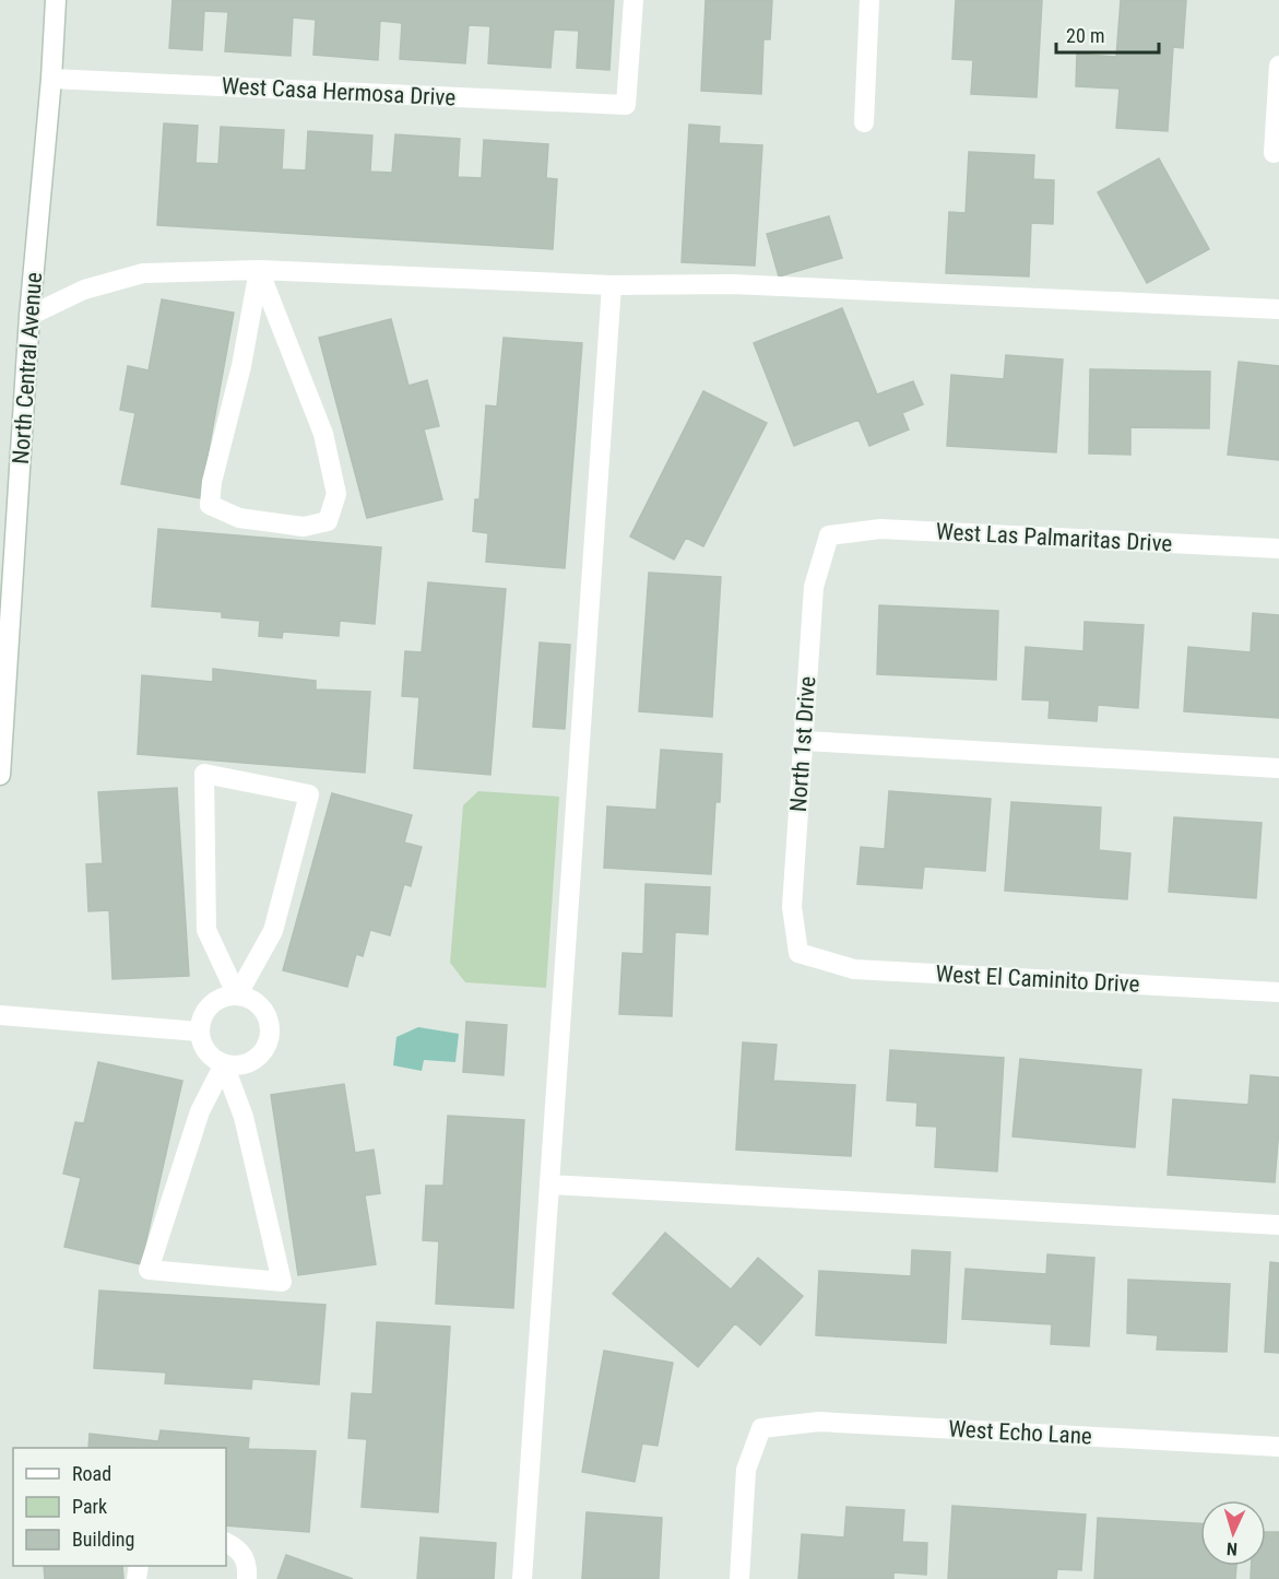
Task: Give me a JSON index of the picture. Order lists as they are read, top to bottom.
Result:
{
  "streets": {
    "street": [
      "West Casa Hermosa Drive",
      "North Central Avenue",
      "West Las Palmaritas Drive",
      "North 1st Drive",
      "West El Caminito Drive",
      "West Echo Lane"
    ]
  },
  "crossings": [
    ["West Casa Hermosa Drive", "North Central Avenue"],
    ["West Las Palmaritas Drive", "North 1st Drive"],
    ["North 1st Drive", "West El Caminito Drive"]
  ],
  "legend": ["Road", "Park", "Building"],
  "scale_bar": "20 m",
  "north": "bottom"
}
